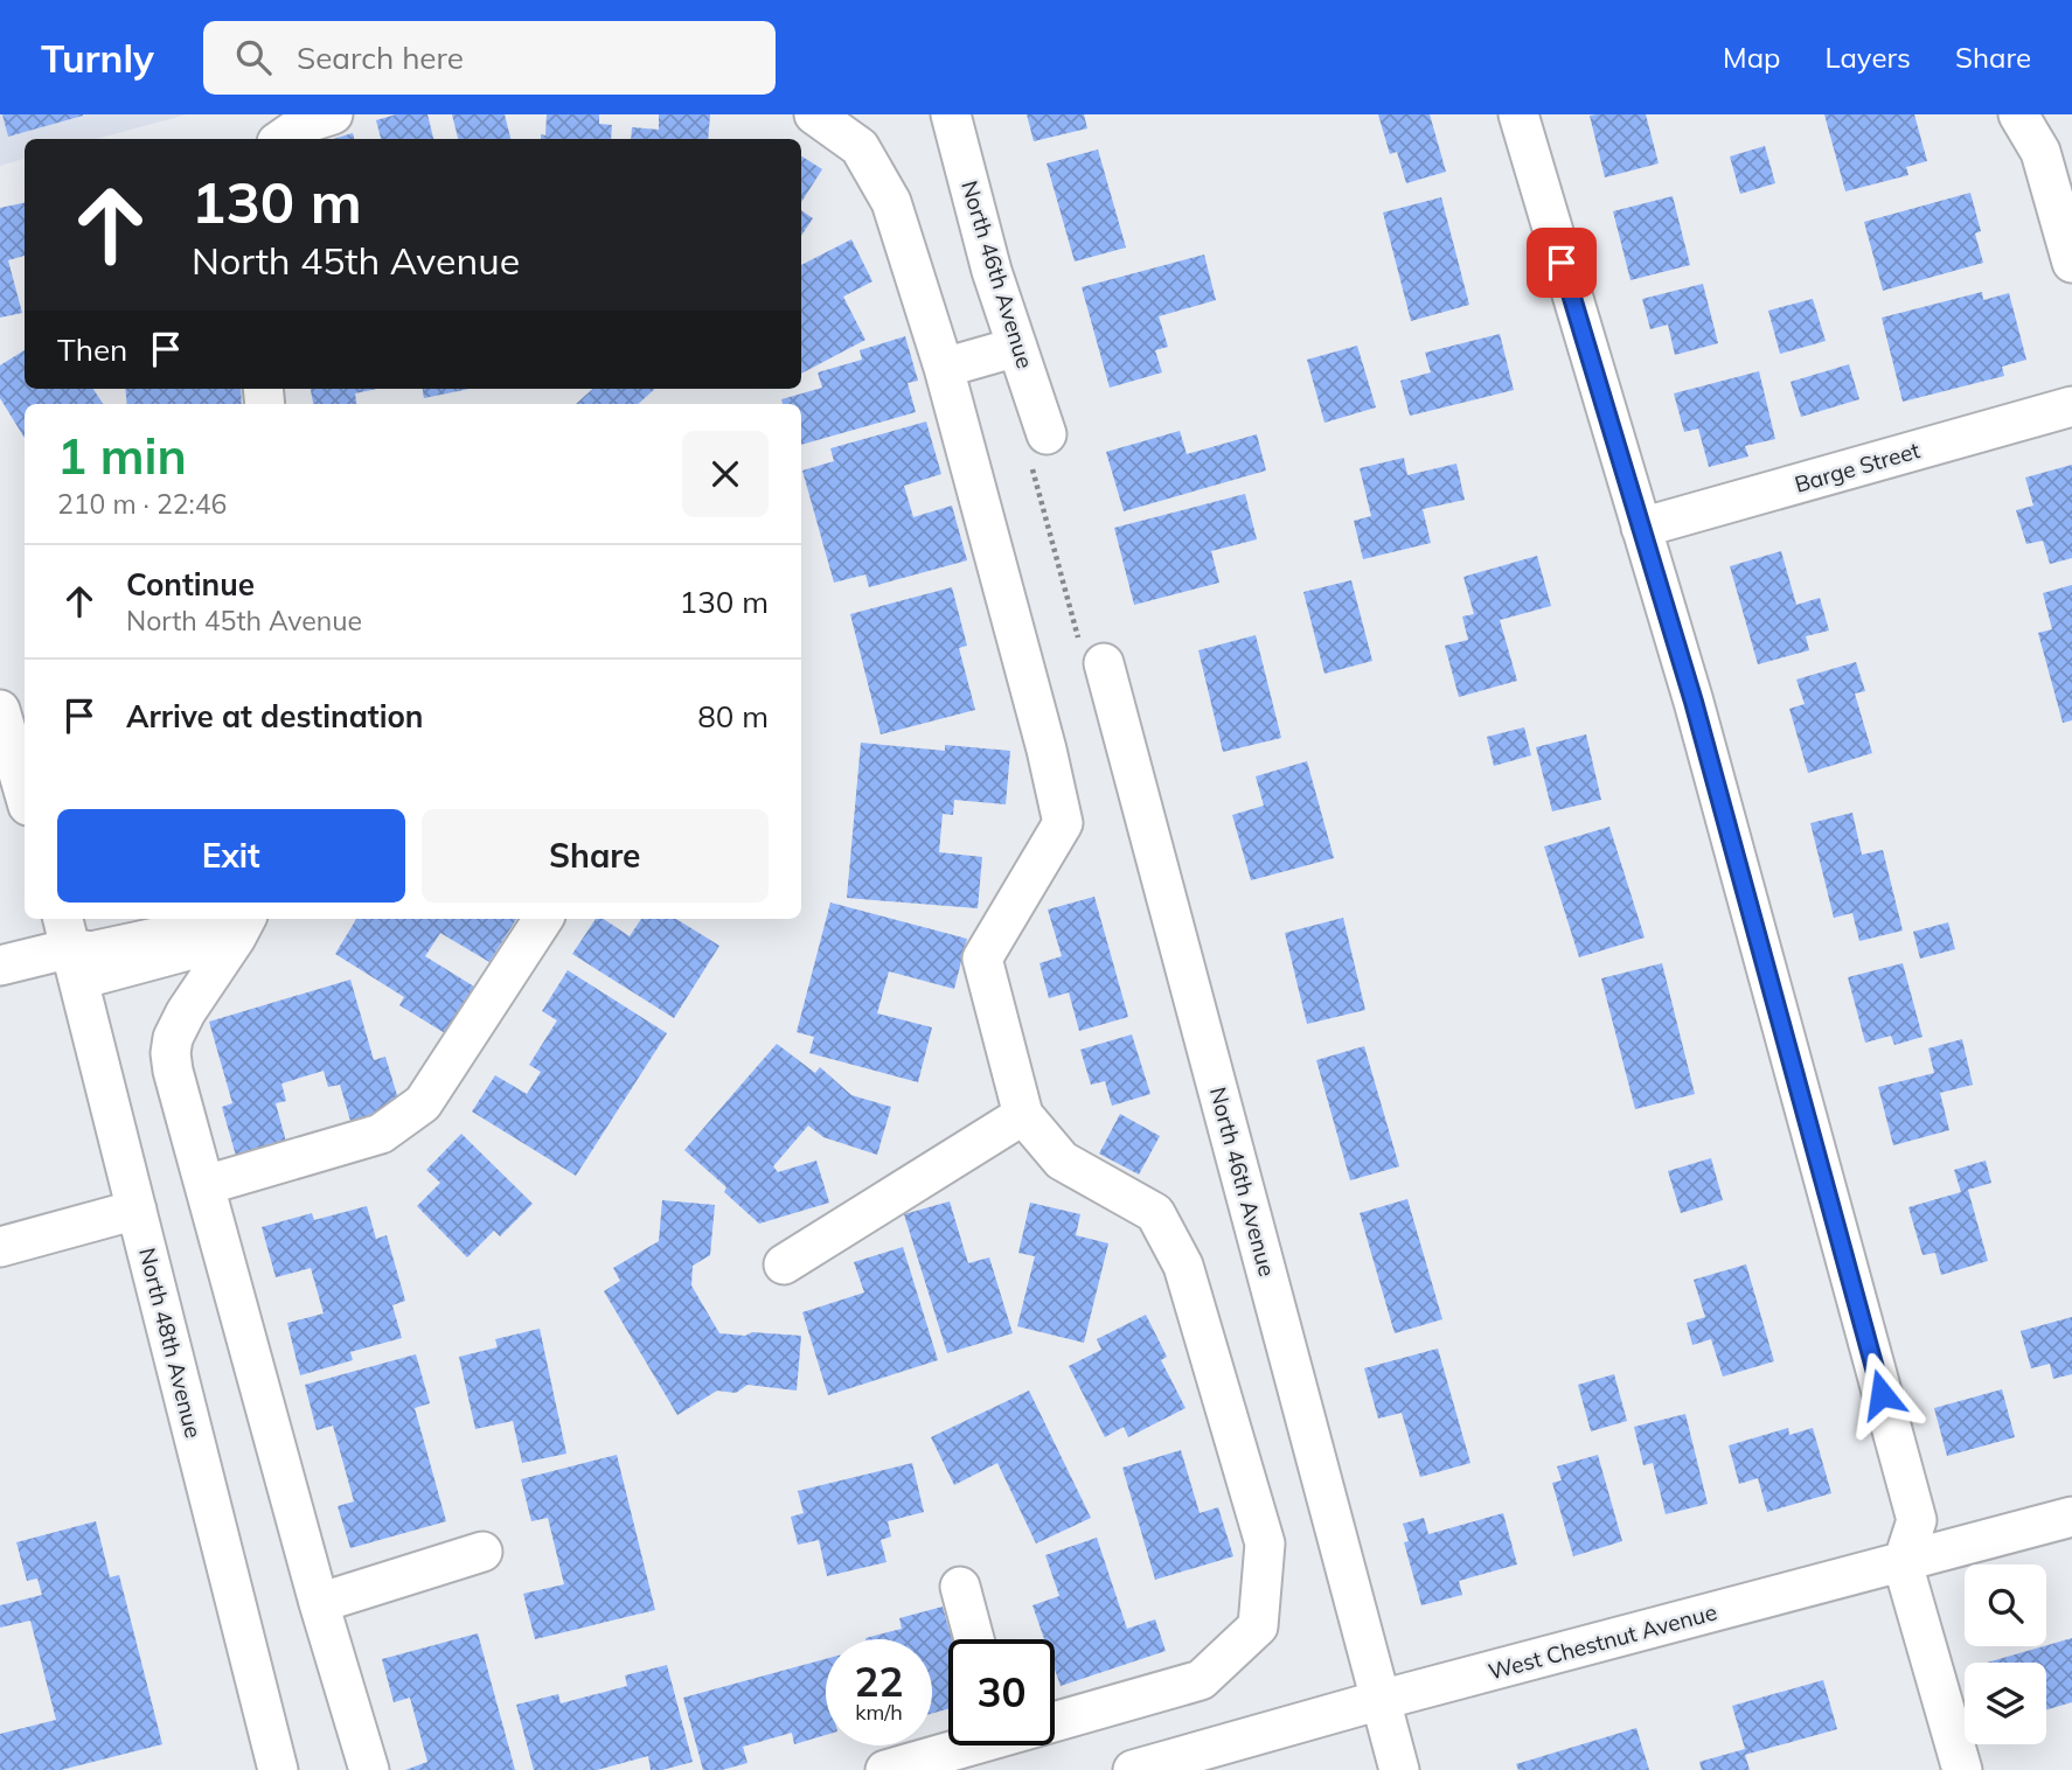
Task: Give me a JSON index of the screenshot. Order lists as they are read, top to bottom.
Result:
{
  "streets": {
    "street": [
      "North 46th Avenue",
      "Barge Street",
      "North 48th Avenue",
      "West Chestnut Avenue"
    ]
  },
  "crossings": [
    ["North 46th Avenue", "West Chestnut Avenue"]
  ],
  "page": {
    "header": "Turnly",
    "search": "Search here",
    "nav": ["Map", "Layers", "Share"],
    "turn": ["130 m", "North 45th Avenue"],
    "then": "Then",
    "heading": ["1 min", "210 m · 22:46"],
    "list": [
      {
        "name": "Continue",
        "note": "North 45th Avenue",
        "value": "130 m"
      },
      {
        "name": "Arrive at destination",
        "value": "80 m"
      }
    ],
    "buttons": ["Exit", "Share"],
    "speed": "22 km/h",
    "limit": "30"
  }
}
